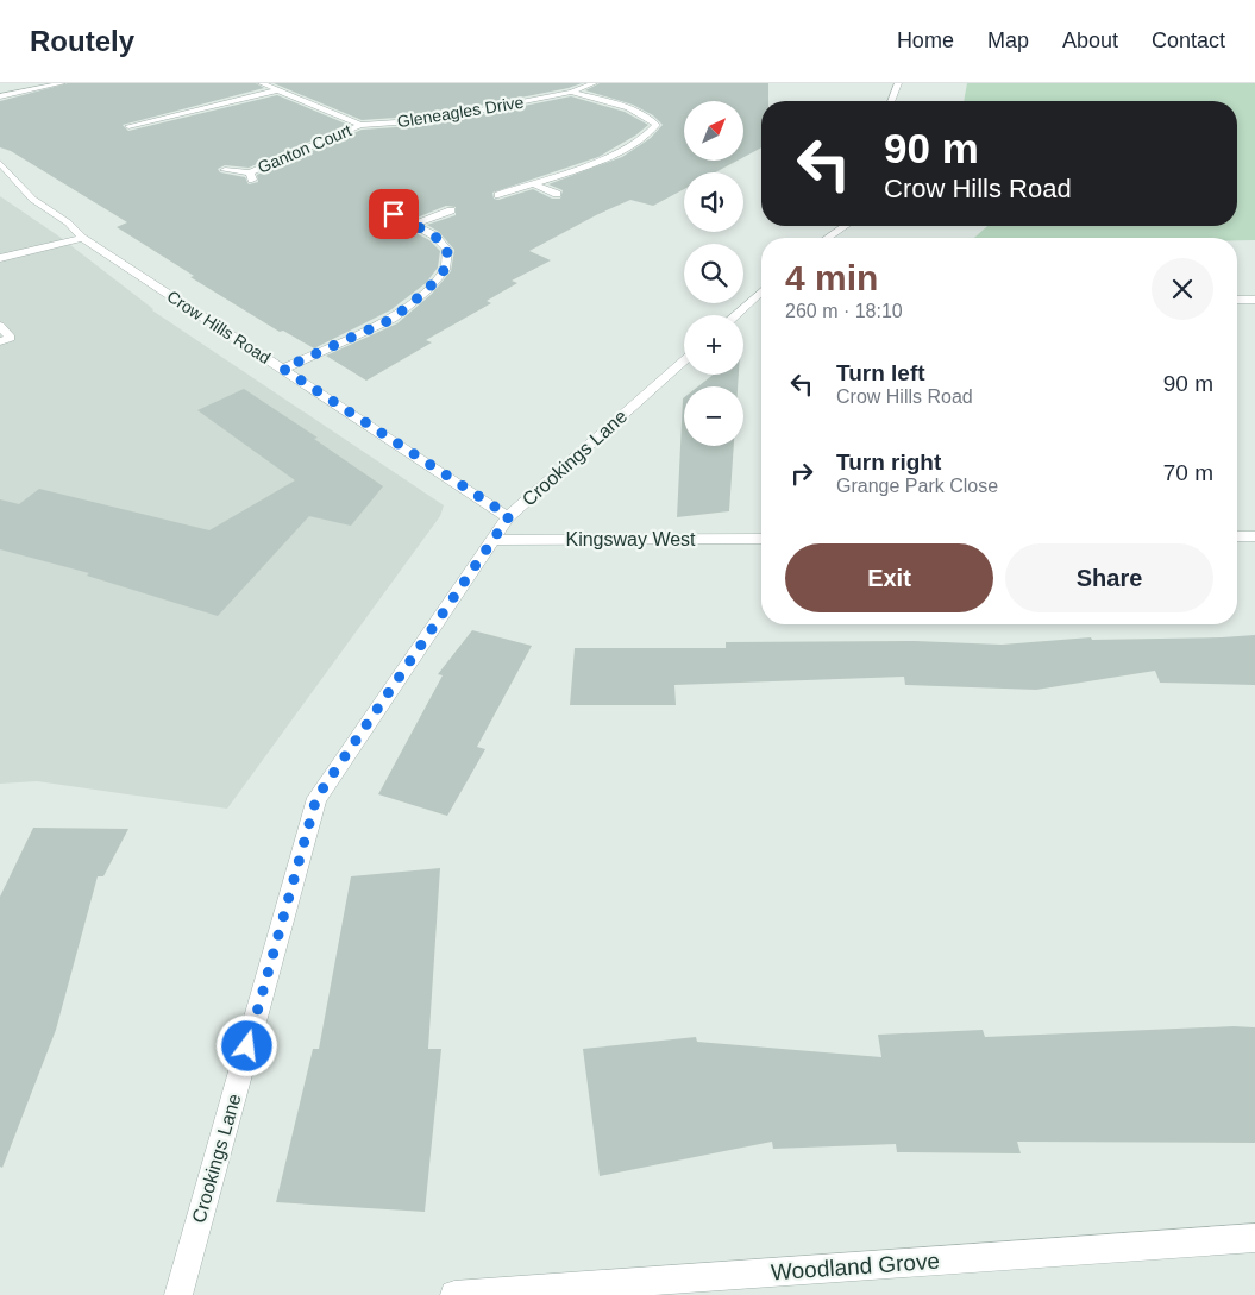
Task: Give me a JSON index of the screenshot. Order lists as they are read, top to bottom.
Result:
{
  "streets": {
    "street": [
      "Gleneagles Drive",
      "Ganton Court",
      "Crow Hills Road",
      "Crookings Lane",
      "Kingsway West",
      "Woodland Grove"
    ]
  },
  "crossings": [
    ["Gleneagles Drive", "Ganton Court"],
    ["Crow Hills Road", "Crookings Lane"],
    ["Crookings Lane", "Kingsway West"]
  ],
  "north": "top right",
  "page": {
    "header": "Routely",
    "nav": [
      "Home",
      "Map",
      "About",
      "Contact"
    ],
    "map_buttons": ["+", "−"],
    "turn": ["90 m", "Crow Hills Road"],
    "heading": ["4 min", "260 m · 18:10"],
    "list": [
      {
        "name": "Turn left",
        "note": "Crow Hills Road",
        "value": "90 m"
      },
      {
        "name": "Turn right",
        "note": "Grange Park Close",
        "value": "70 m"
      }
    ],
    "buttons": ["Exit", "Share"]
  }
}
